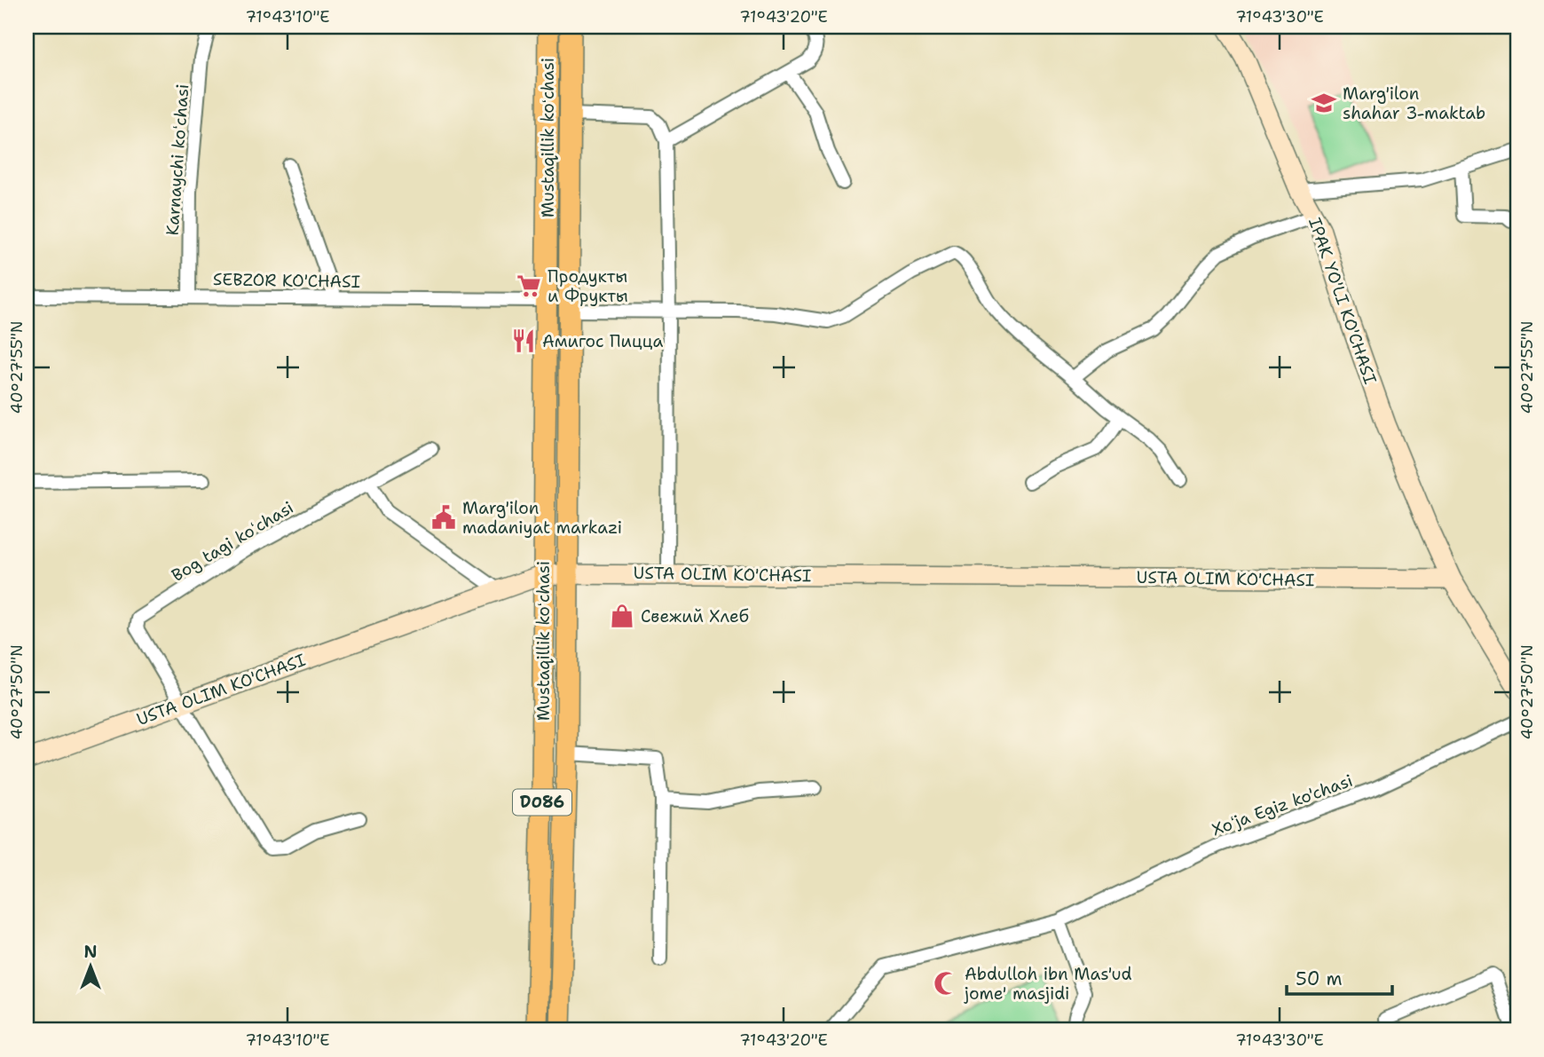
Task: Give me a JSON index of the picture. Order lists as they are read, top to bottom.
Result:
{
  "streets": {
    "main road": ["Mustaqillik koʻchasi", "D086"],
    "street": [
      "Karnaychi koʻchasi",
      "SEBZOR KO'CHASI",
      "IPAK YO'LI KO'CHASI",
      "Bog tagi koʻchasi",
      "USTA OLIM KO'CHASI",
      "Xoʻja Egiz ko'chasi"
    ]
  },
  "crossings": [
    ["Mustaqillik koʻchasi", "SEBZOR KO'CHASI"],
    ["Mustaqillik koʻchasi", "USTA OLIM KO'CHASI"],
    ["Karnaychi koʻchasi", "SEBZOR KO'CHASI"],
    ["IPAK YO'LI KO'CHASI", "USTA OLIM KO'CHASI"],
    ["Bog tagi koʻchasi", "USTA OLIM KO'CHASI"]
  ],
  "places": {
    "school or university": ["Marg'ilon shahar 3-maktab"],
    "supermarket": ["Продукты и Фрукты"],
    "restaurant": ["Амигос Пицца"],
    "public building": ["Marg'ilon madaniyat markazi"],
    "shop": ["Свежий Хлеб"],
    "mosque": ["Abdulloh ibn Mas'ud jome' masjidi"]
  },
  "scale_bar": "50 m",
  "north": "top",
  "coordinates": [
    "71°43'10\"E",
    "71°43'20\"E",
    "71°43'30\"E",
    "40°27'55\"N",
    "40°27'50\"N"
  ]
}
